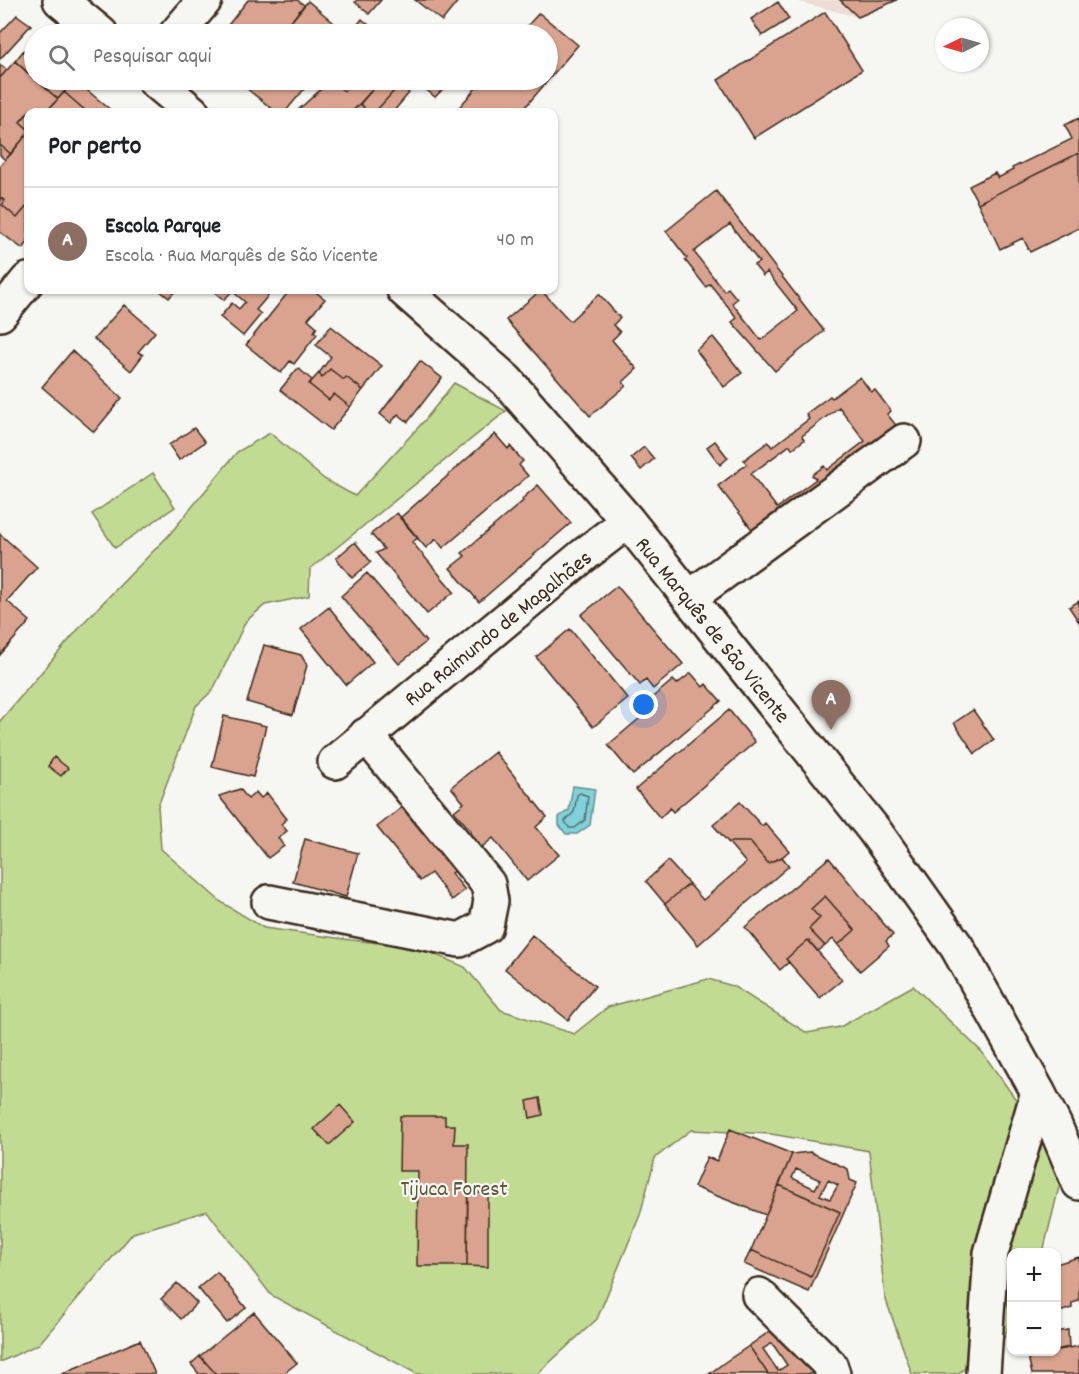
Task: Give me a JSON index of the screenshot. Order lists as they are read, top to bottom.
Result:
{
  "streets": {
    "street": ["Rua Raimundo de Magalhães", "Rua Marquês de São Vicente"]
  },
  "crossings": [
    ["Rua Raimundo de Magalhães", "Rua Marquês de São Vicente"]
  ],
  "parks": ["Tijuca Forest"],
  "north": "left",
  "page": {
    "search": "Pesquisar aqui",
    "heading": "Por perto",
    "list": [
      {
        "mark": "A",
        "name": "Escola Parque",
        "note": "Escola · Rua Marquês de São Vicente",
        "value": "40 m"
      }
    ],
    "pins": "A",
    "map_buttons": ["+", "−"]
  }
}
